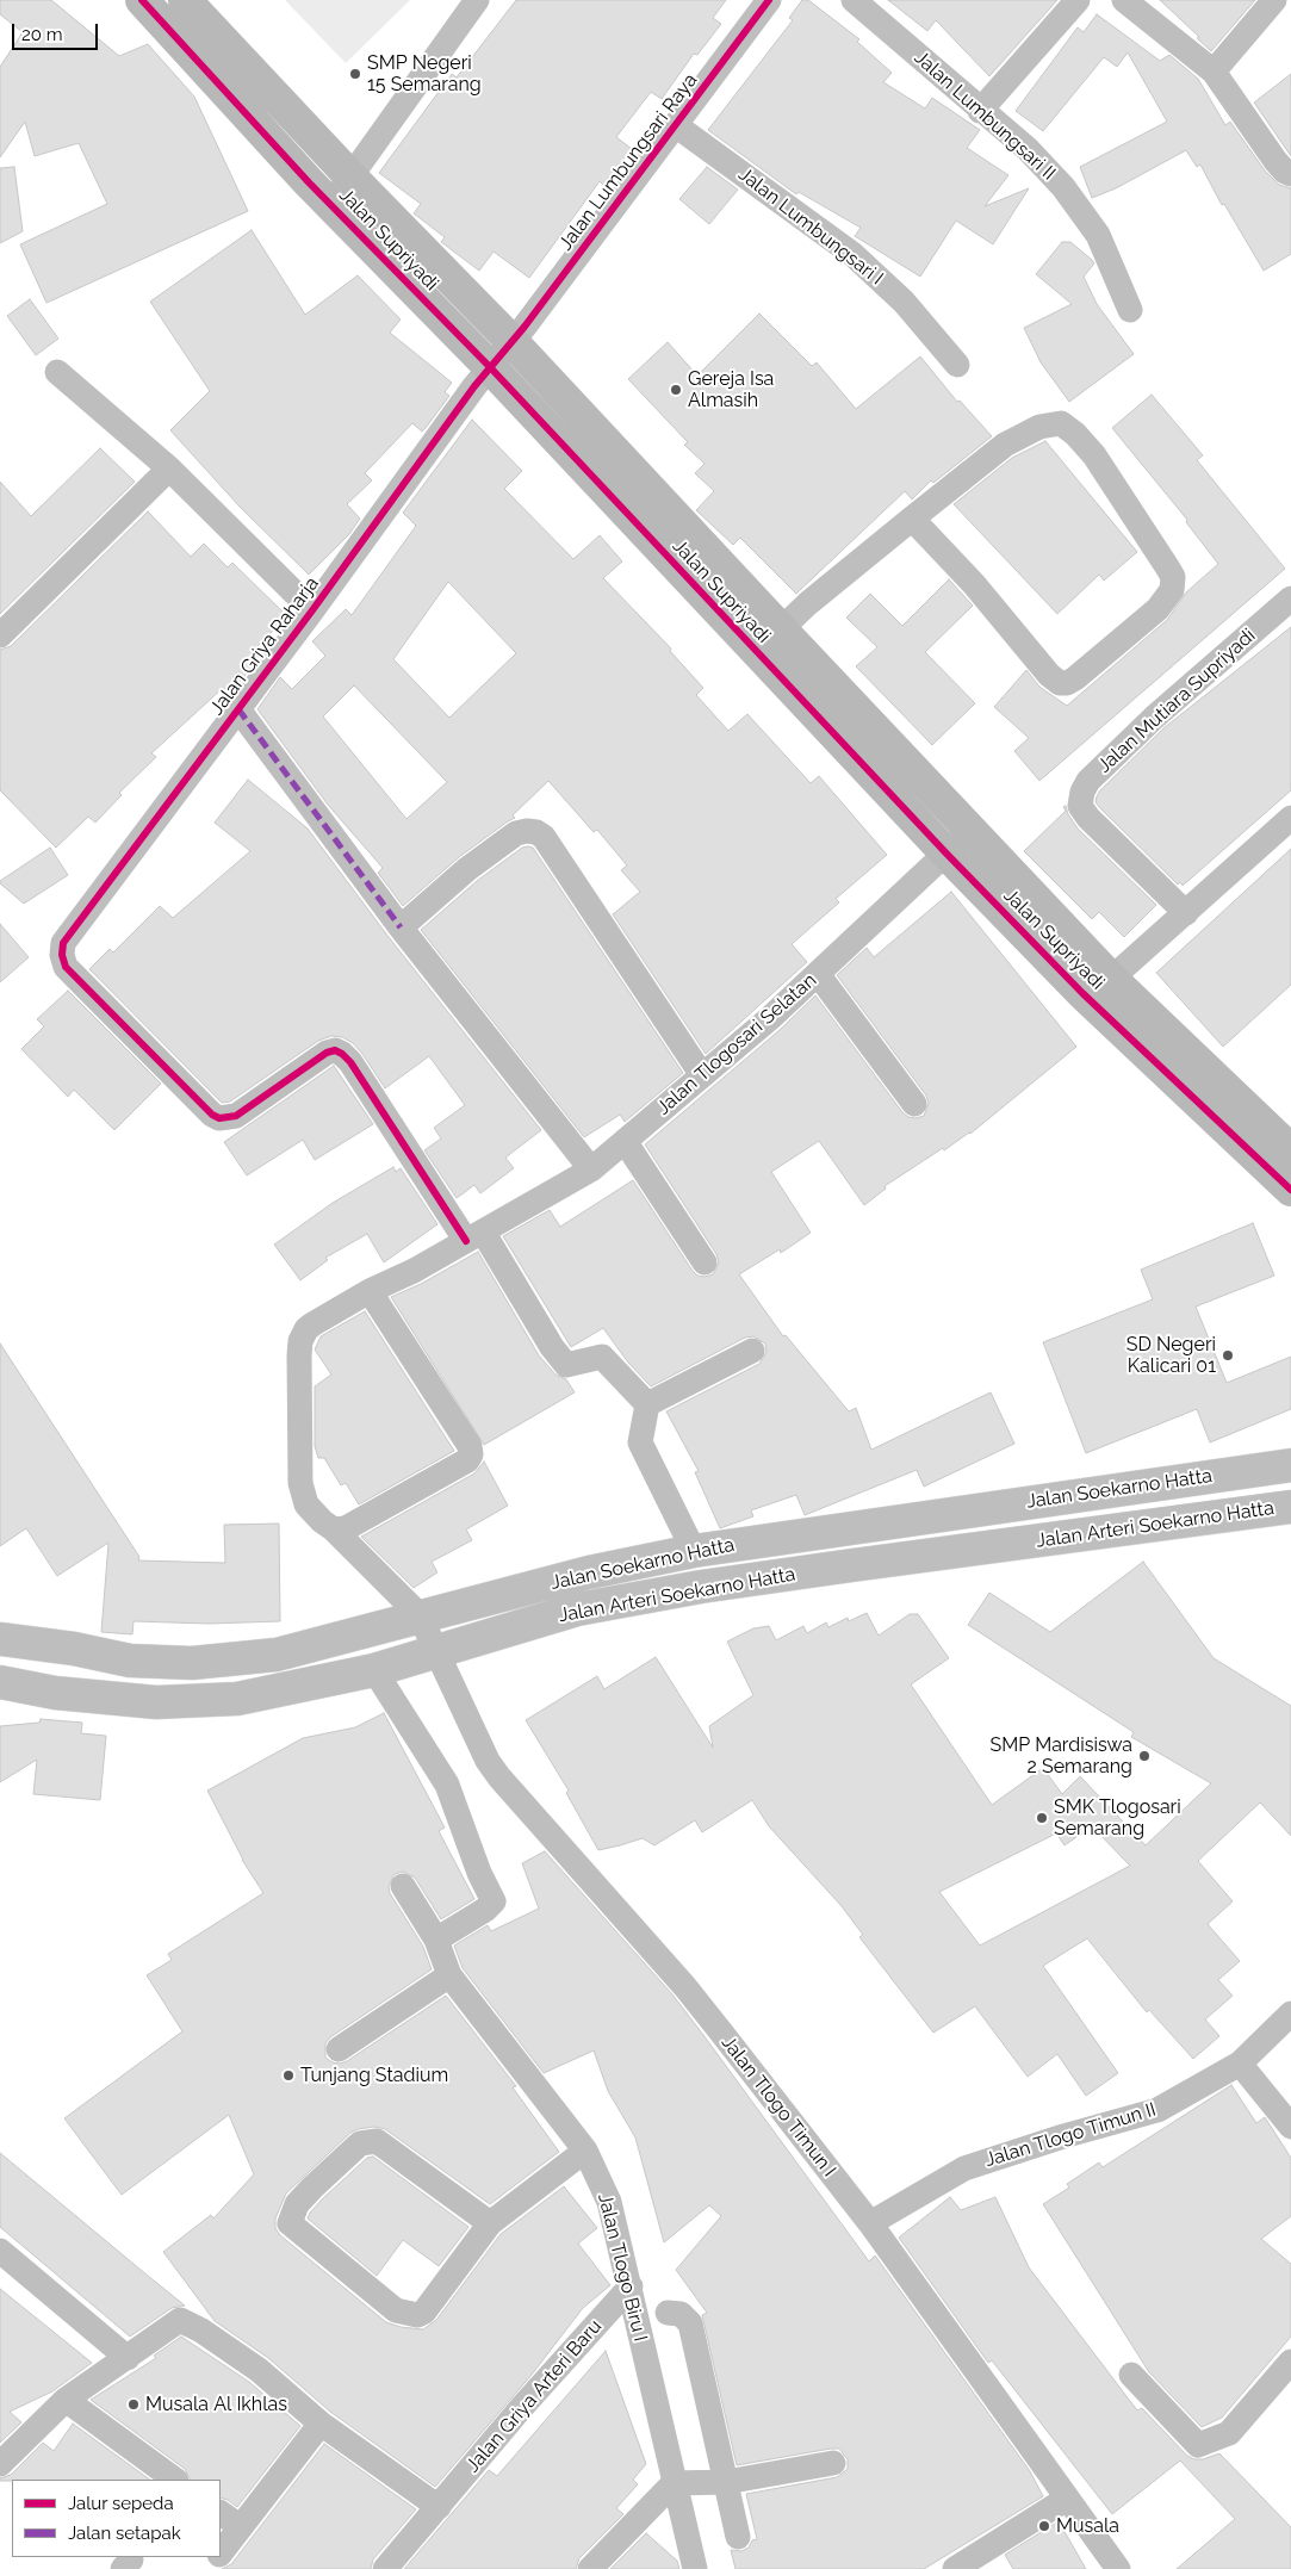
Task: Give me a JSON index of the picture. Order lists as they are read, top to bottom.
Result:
{
  "streets": {
    "main road": ["Jalan Soekarno Hatta", "Jalan Arteri Soekarno Hatta"],
    "street": [
      "Jalan Lumbungsari II",
      "Jalan Lumbungsari Raya",
      "Jalan Lumbungsari I",
      "Jalan Supriyadi",
      "Jalan Griya Raharja",
      "Jalan Mutiara Supriyadi",
      "Jalan Tlogosari Selatan",
      "Jalan Tlogo Timun I",
      "Jalan Tlogo Timun II",
      "Jalan Tlogo Biru I",
      "Jalan Griya Arteri Baru"
    ]
  },
  "crossings": [
    ["Jalan Lumbungsari Raya", "Jalan Lumbungsari I"],
    ["Jalan Lumbungsari Raya", "Jalan Supriyadi"],
    ["Jalan Lumbungsari Raya", "Jalan Griya Raharja"],
    ["Jalan Supriyadi", "Jalan Griya Raharja"],
    ["Jalan Supriyadi", "Jalan Tlogosari Selatan"],
    ["Jalan Griya Raharja", "Jalan Tlogosari Selatan"],
    ["Jalan Tlogosari Selatan", "Jalan Tlogo Timun I"],
    ["Jalan Soekarno Hatta", "Jalan Tlogo Timun I"],
    ["Jalan Arteri Soekarno Hatta", "Jalan Tlogo Timun I"],
    ["Jalan Tlogo Timun I", "Jalan Tlogo Timun II"],
    ["Jalan Tlogo Biru I", "Jalan Griya Arteri Baru"]
  ],
  "places": [
    "SMP Negeri 15 Semarang",
    "Gereja Isa Almasih",
    "SD Negeri Kalicari 01",
    "SMP Mardisiswa 2 Semarang",
    "SMK Tlogosari Semarang",
    "Tunjang Stadium",
    "Musala Al Ikhlas",
    "Musala"
  ],
  "legend": ["Jalur sepeda", "Jalan setapak"],
  "scale_bar": "20 m"
}
